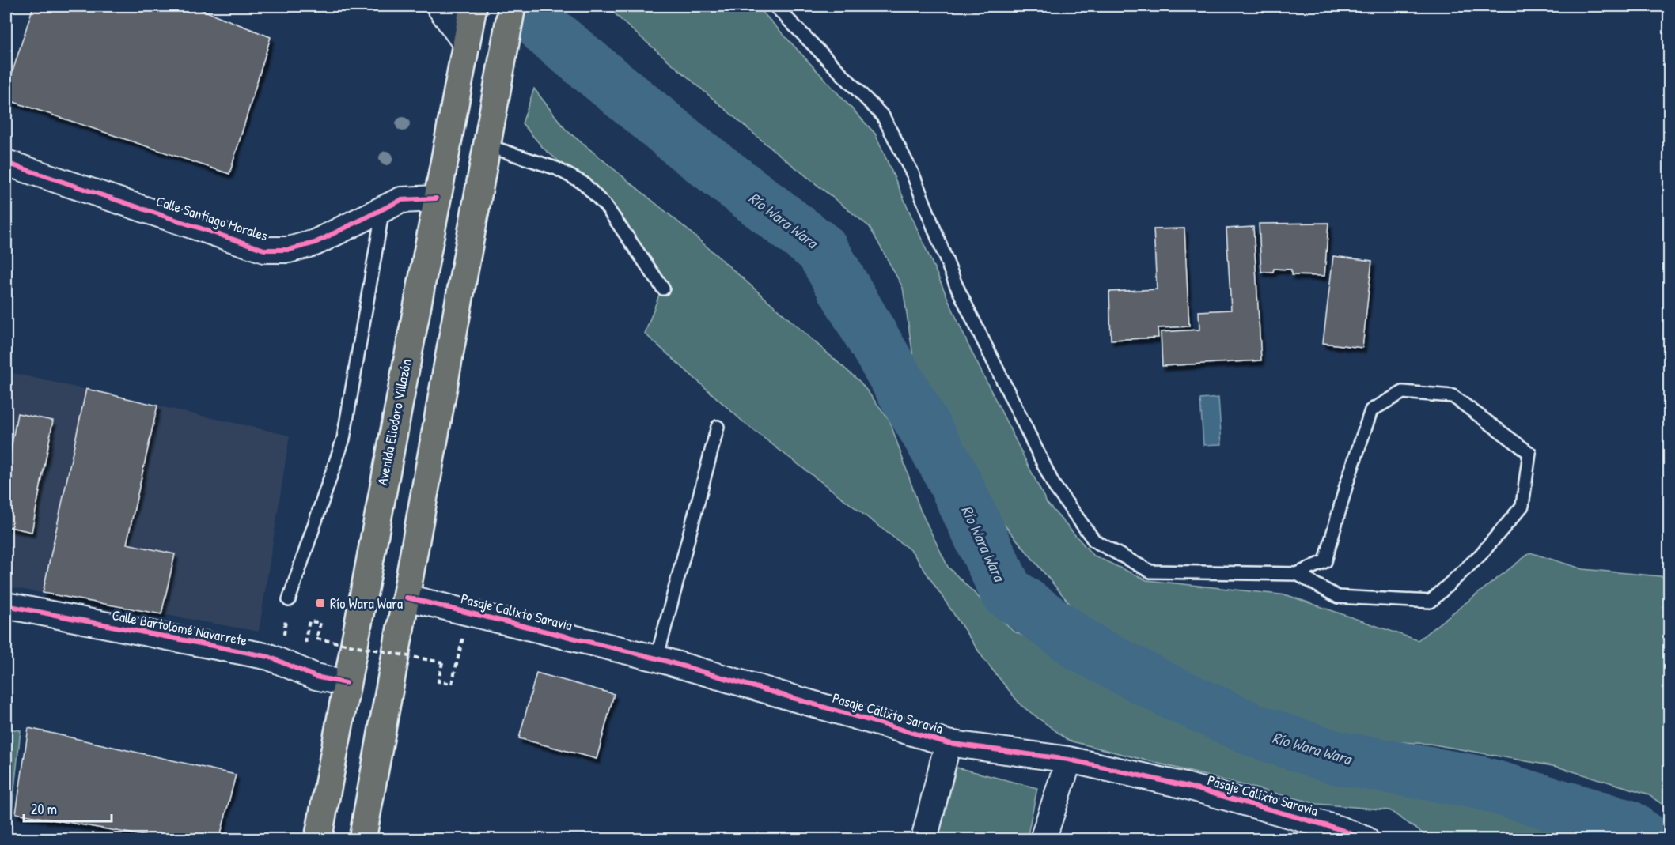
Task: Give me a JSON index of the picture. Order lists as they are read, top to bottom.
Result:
{
  "streets": {
    "highway": ["Avenida Eliodoro Villazón"],
    "street": ["Calle Santiago Morales", "Pasaje Calixto Saravia", "Calle Bartolomé Navarrete"]
  },
  "crossings": [
    ["Calle Santiago Morales", "Avenida Eliodoro Villazón"],
    ["Avenida Eliodoro Villazón", "Calle Bartolomé Navarrete"]
  ],
  "water": ["Río Wara Wara"],
  "places": {
    "transit": ["Río Wara Wara"]
  },
  "scale_bar": "20 m"
}
